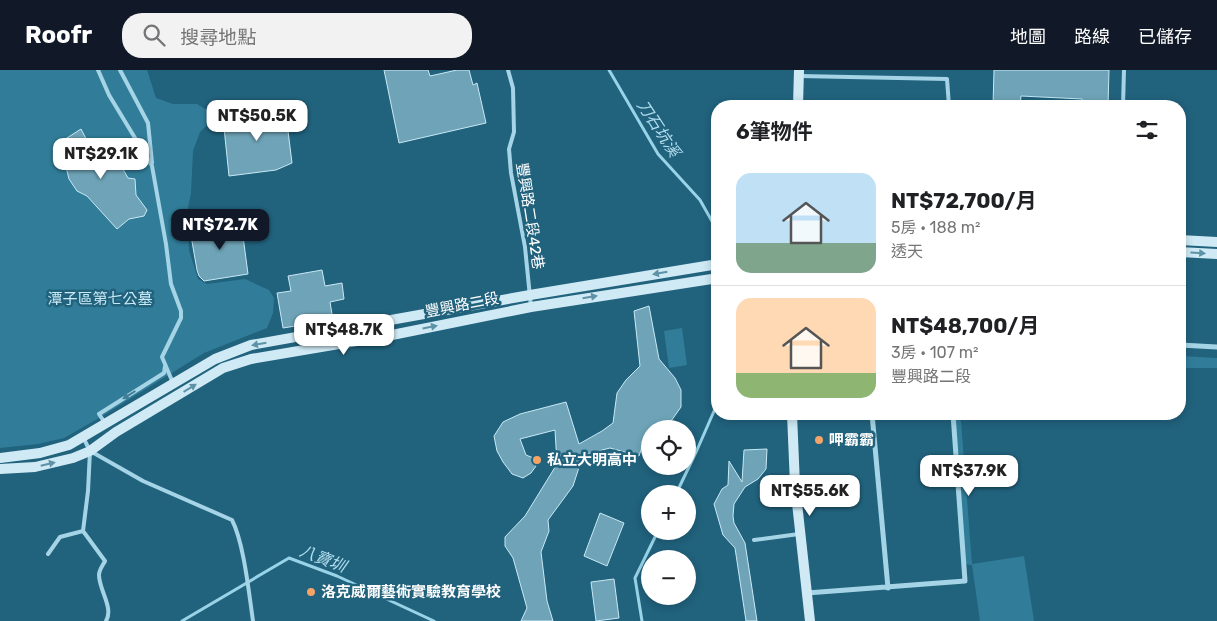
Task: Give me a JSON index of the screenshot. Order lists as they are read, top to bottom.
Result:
{
  "streets": {
    "street": ["豐興路二段"],
    "lane": ["豐興路二段42巷"]
  },
  "crossings": [
    ["豐興路二段42巷", "豐興路二段"]
  ],
  "water": ["刀石坑溪", "八寶圳"],
  "parks": ["潭子區第七公墓"],
  "places": ["呷霸霸", "私立大明高中", "洛克威爾藝術實驗教育學校"],
  "page": {
    "header": "Roofr",
    "search": "搜尋地點",
    "nav": ["地圖", "路線", "已儲存"],
    "price": [
      "NT$50.5K",
      "NT$29.1K",
      "NT$72.7K",
      "NT$48.7K",
      "NT$37.9K",
      "NT$55.6K"
    ],
    "heading": "6筆物件",
    "list": [
      {
        "name": "NT$72,700/月",
        "note": "5房 · 188 m² · 透天"
      },
      {
        "name": "NT$48,700/月",
        "note": "3房 · 107 m² · 豐興路二段"
      }
    ],
    "map_buttons": ["+", "−"]
  }
}
